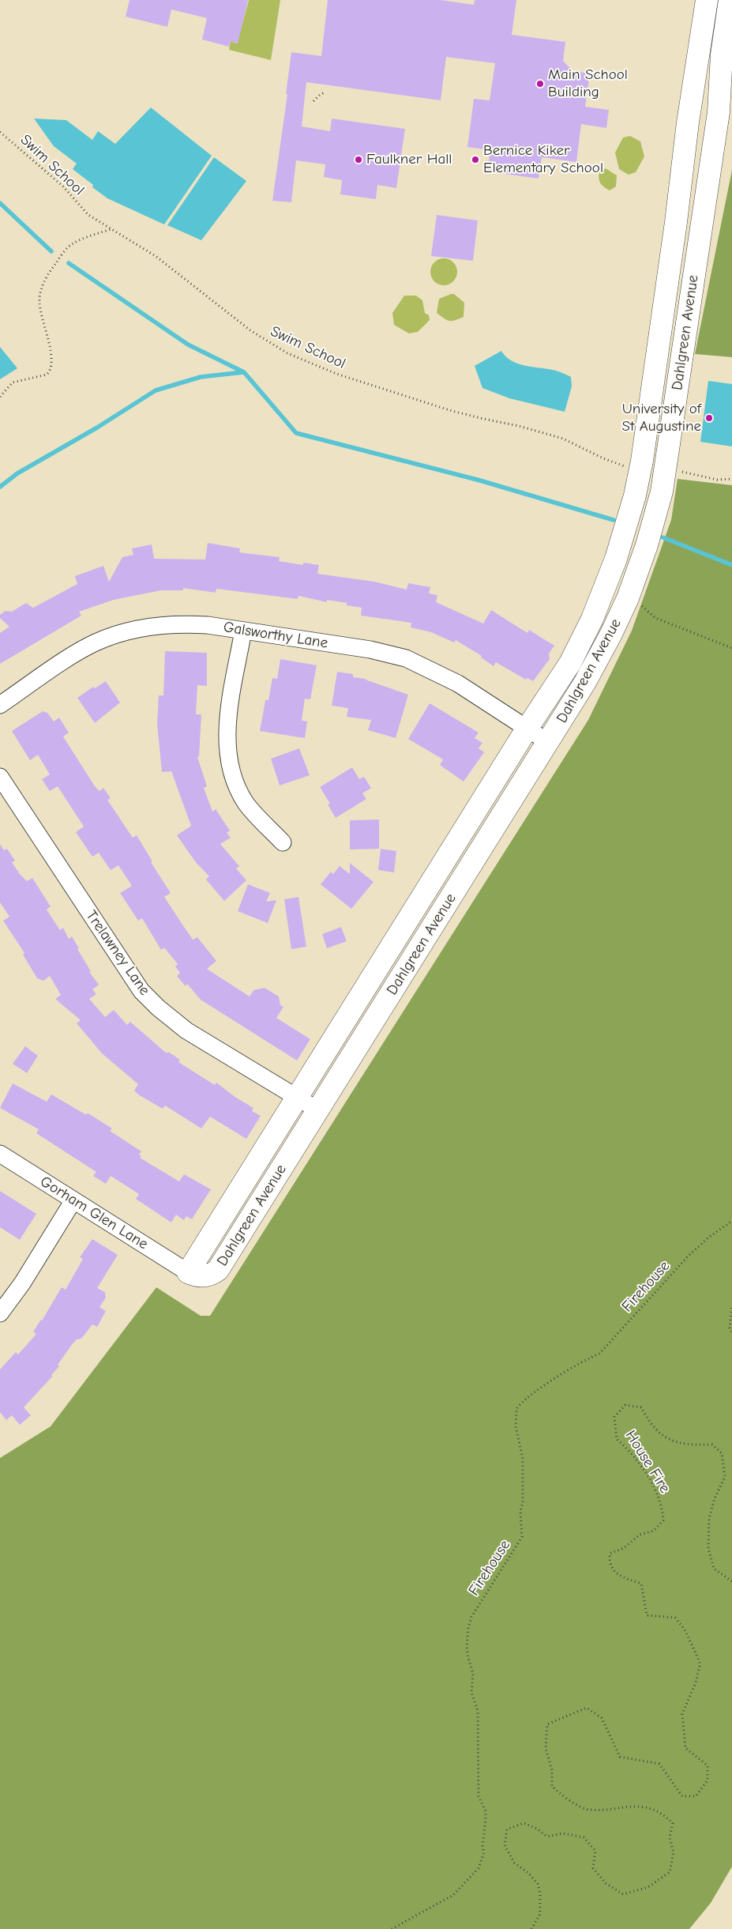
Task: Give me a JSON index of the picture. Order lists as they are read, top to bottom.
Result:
{
  "streets": {
    "street": [
      "Dahlgreen Avenue",
      "Galsworthy Lane",
      "Trelawney Lane",
      "Gorham Glen Lane"
    ],
    "path": ["Swim School", "Firehouse", "House Fire"]
  },
  "crossings": [
    ["Swim School", "Dahlgreen Avenue"],
    ["Dahlgreen Avenue", "Galsworthy Lane"],
    ["Dahlgreen Avenue", "Trelawney Lane"],
    ["Dahlgreen Avenue", "Gorham Glen Lane"]
  ],
  "places": [
    "Main School Building",
    "Faulkner Hall",
    "Bernice Kiker Elementary School",
    "University of St Augustine"
  ]
}
